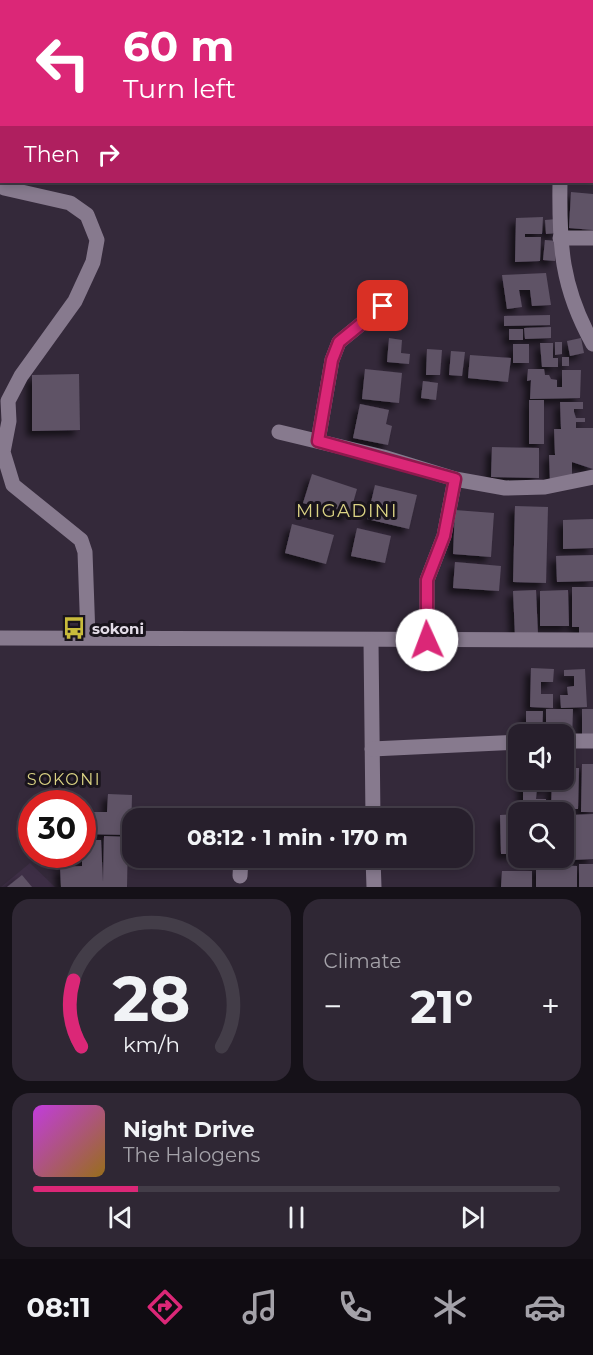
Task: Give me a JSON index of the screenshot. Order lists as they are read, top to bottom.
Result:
{
  "districts": ["MIGADINI", "SOKONI"],
  "places": {
    "bus stop": ["sokoni"]
  },
  "page": {
    "turn": ["60 m", "Turn left"],
    "then": "Then",
    "limit": "30",
    "trip": "08:12 · 1 min · 170 m",
    "tile": "Climate",
    "heat": ["−", "21°", "+"],
    "song": ["Night Drive", "The Halogens"],
    "tabs": "08:11",
    "gauge": ["28", "km/h"]
  }
}
